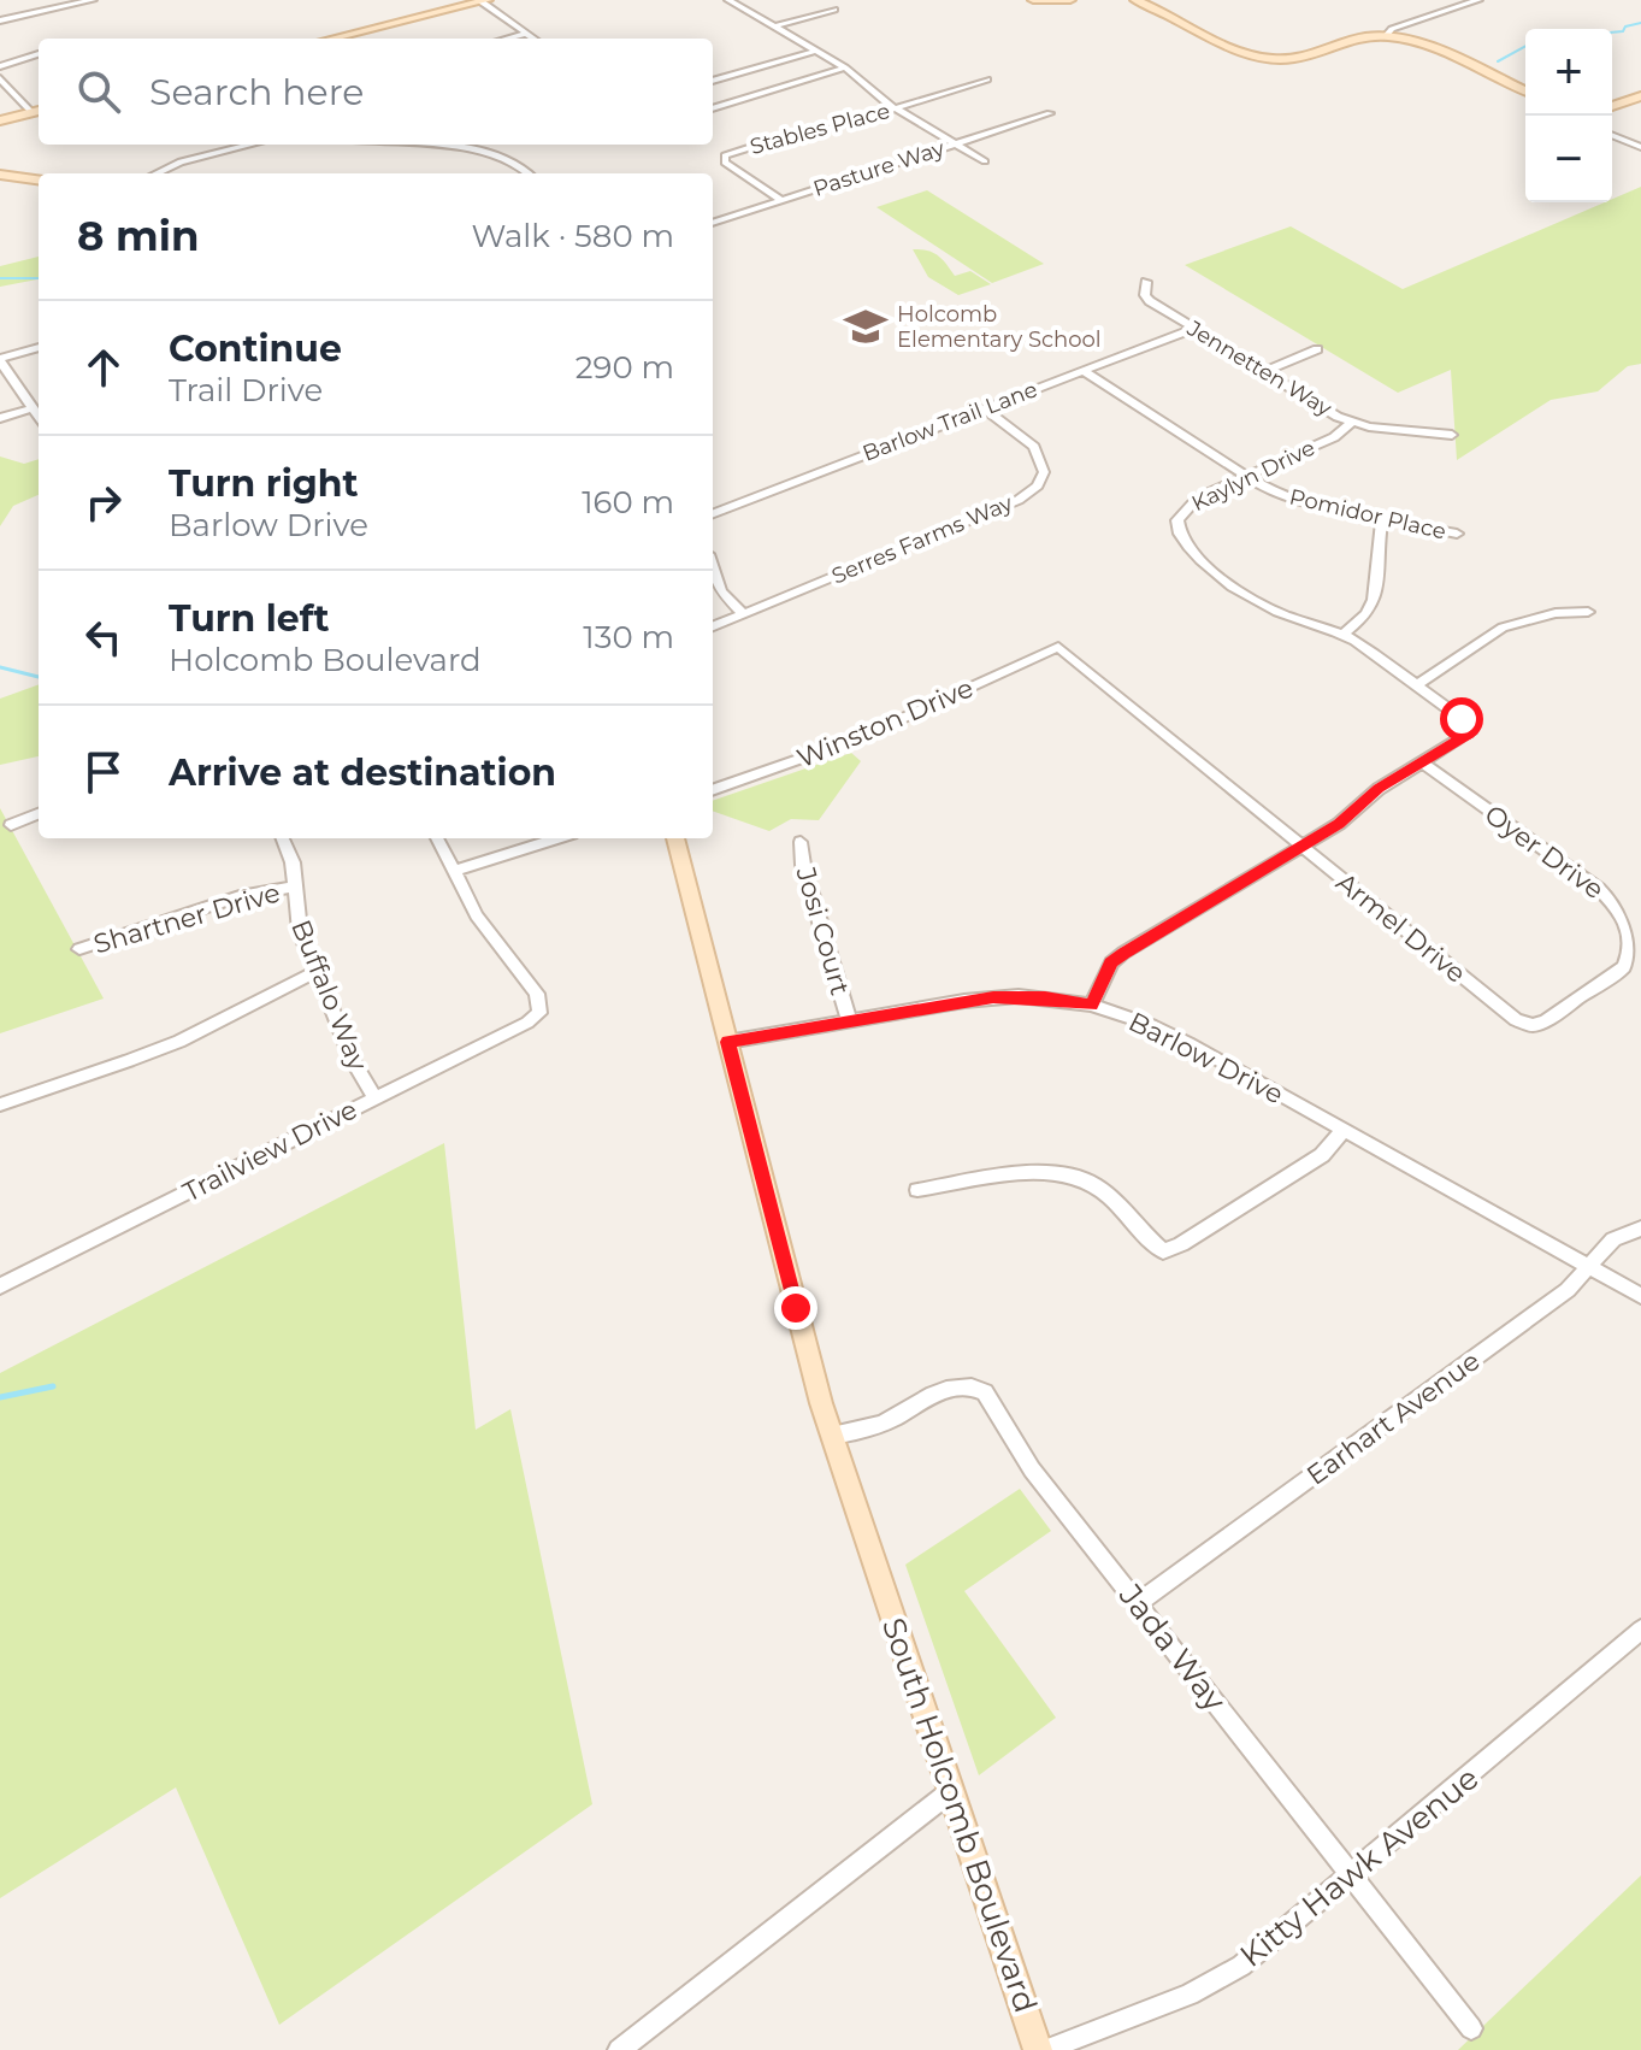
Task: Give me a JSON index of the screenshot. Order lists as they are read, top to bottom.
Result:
{
  "streets": {
    "street": [
      "Stables Place",
      "Pasture Way",
      "Jennetten Way",
      "Barlow Trail Lane",
      "Kaylyn Drive",
      "Pomidor Place",
      "Serres Farms Way",
      "Winston Drive",
      "Oyer Drive",
      "Shartner Drive",
      "Armel Drive",
      "Josi Court",
      "Buffalo Way",
      "Barlow Drive",
      "Trailview Drive",
      "Earhart Avenue",
      "Jada Way",
      "South Holcomb Boulevard",
      "Kitty Hawk Avenue"
    ]
  },
  "crossings": [
    ["Stables Place", "Pasture Way"],
    ["Jennetten Way", "Barlow Trail Lane"],
    ["Jennetten Way", "Kaylyn Drive"],
    ["Barlow Trail Lane", "Pomidor Place"],
    ["Barlow Trail Lane", "Serres Farms Way"],
    ["Kaylyn Drive", "Pomidor Place"],
    ["Kaylyn Drive", "Oyer Drive"],
    ["Winston Drive", "Armel Drive"],
    ["Oyer Drive", "Armel Drive"],
    ["Shartner Drive", "Buffalo Way"],
    ["Josi Court", "Barlow Drive"],
    ["Buffalo Way", "Trailview Drive"],
    ["Barlow Drive", "Earhart Avenue"],
    ["Barlow Drive", "South Holcomb Boulevard"],
    ["Earhart Avenue", "Jada Way"],
    ["Jada Way", "South Holcomb Boulevard"],
    ["Jada Way", "Kitty Hawk Avenue"]
  ],
  "places": {
    "school or university": ["Holcomb Elementary School"]
  },
  "page": {
    "map_buttons": ["+", "−"],
    "search": "Search here",
    "heading": ["8 min", "Walk · 580 m"],
    "list": [
      ["Continue", "Trail Drive", "290 m"],
      ["Turn right", "Barlow Drive", "160 m"],
      ["Turn left", "Holcomb Boulevard", "130 m"],
      "Arrive at destination"
    ]
  }
}
